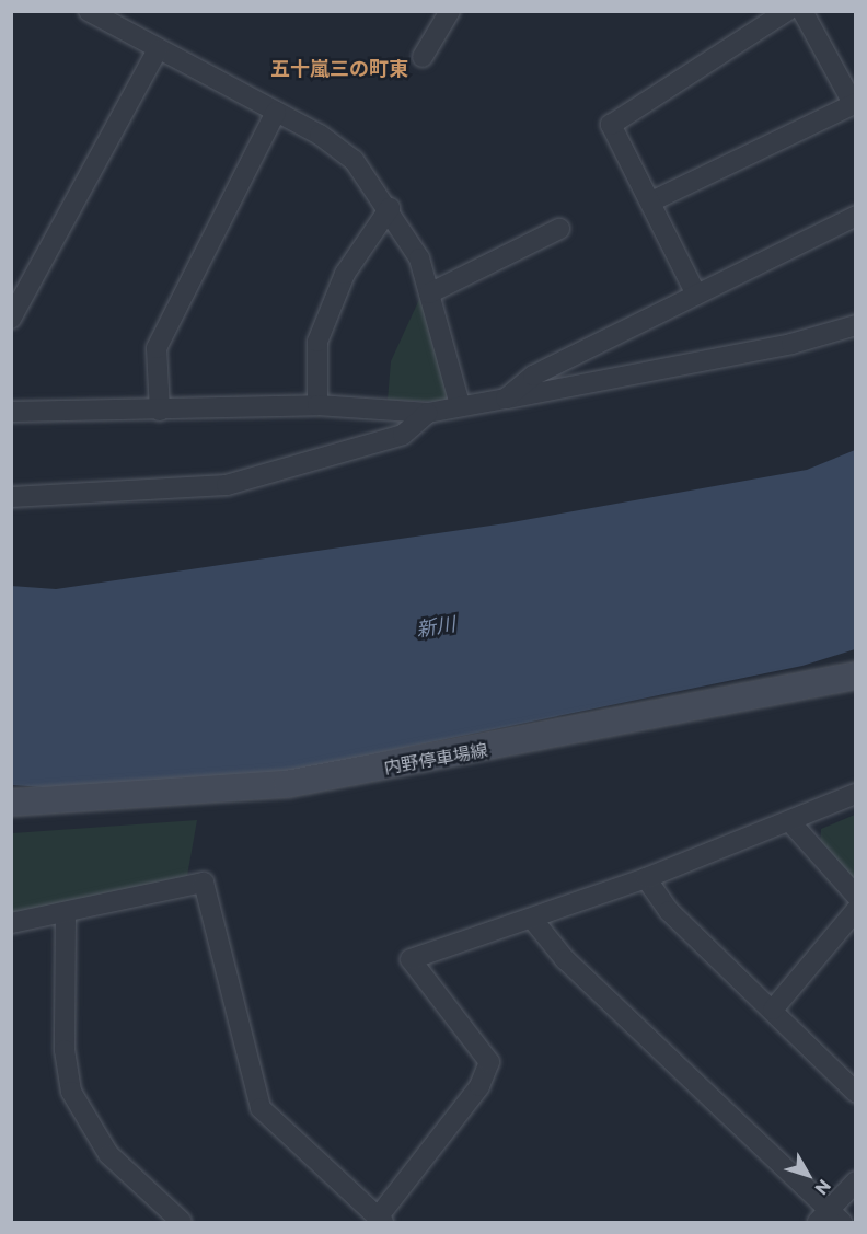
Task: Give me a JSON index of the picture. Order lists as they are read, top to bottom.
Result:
{
  "streets": {
    "main road": ["内野停車場線"]
  },
  "districts": ["五十嵐三の町東"],
  "water": ["新川"],
  "north": "bottom right"
}
